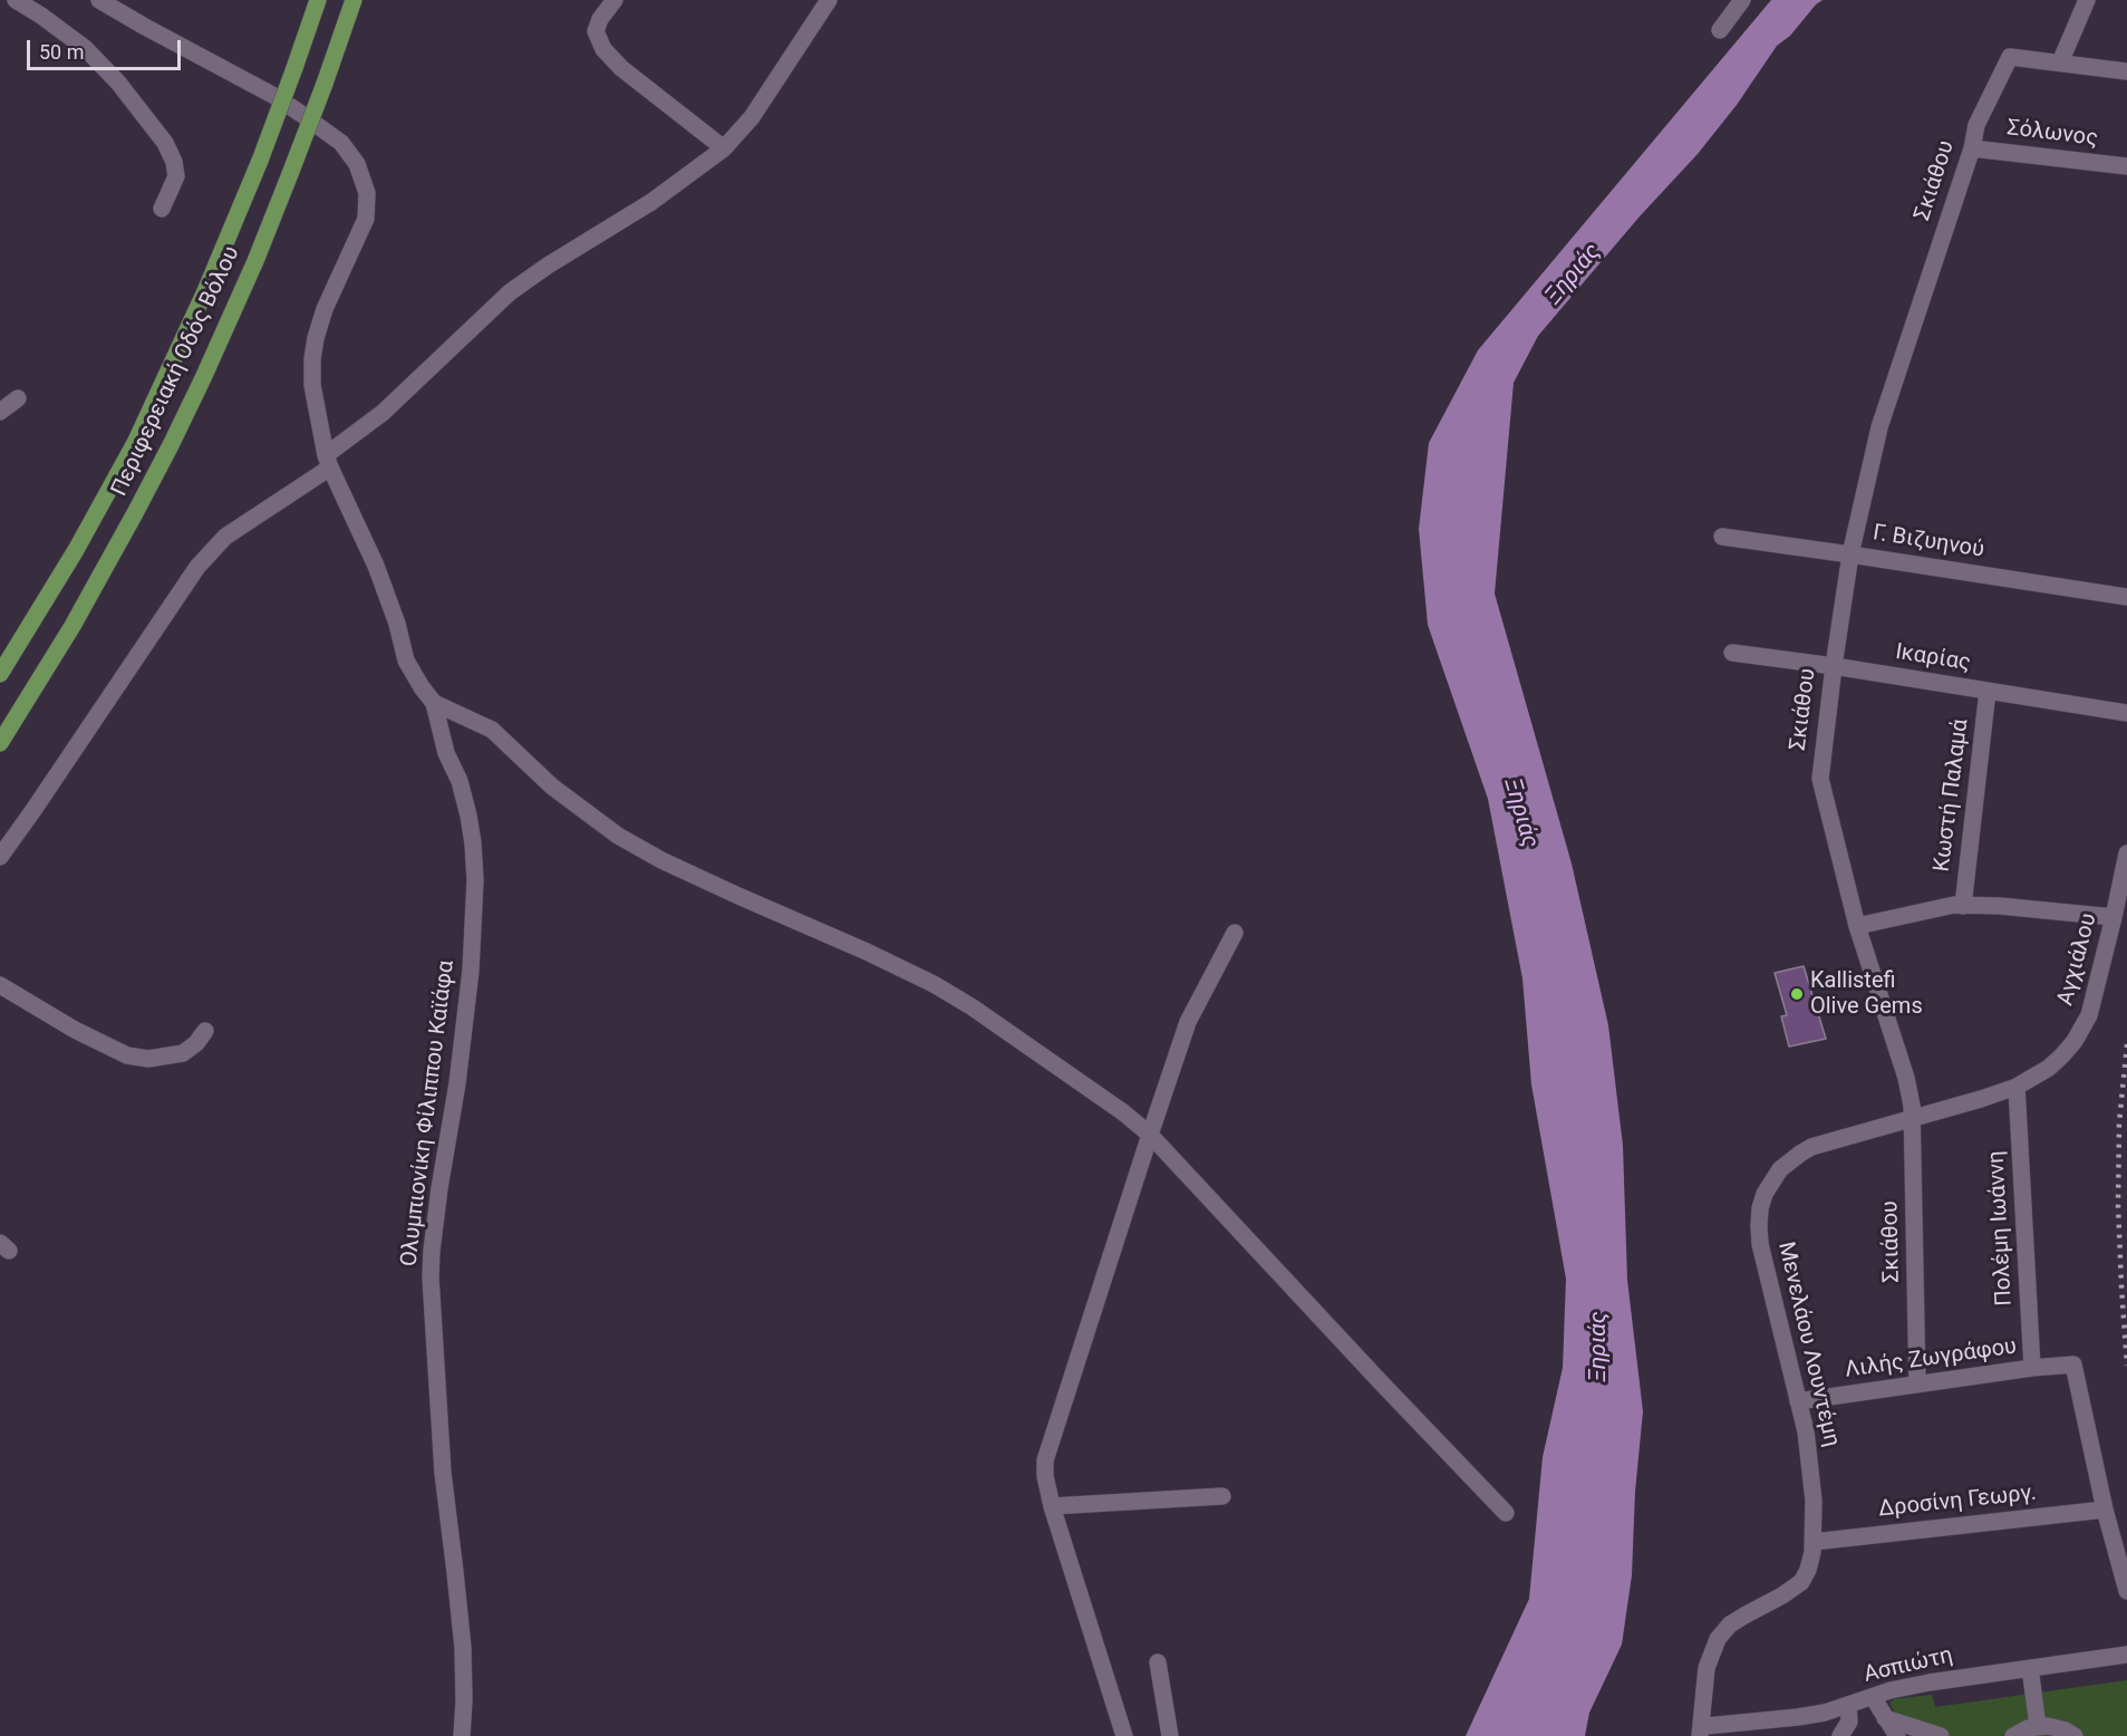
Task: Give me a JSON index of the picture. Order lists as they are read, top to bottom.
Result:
{
  "streets": {
    "main road": ["Περιφερειακή Οδός Βόλου"],
    "street": [
      "Σόλωνος",
      "Σκιάθου",
      "Γ. Βιζυηνού",
      "Ικαρίας",
      "Κωστή Παλαμά",
      "Αγχιάλου",
      "Ολυμπιονίκη Φίλιππου Καϊάφα",
      "Πολέμη Ιωάννη",
      "Μενελάου Λουντέμη",
      "Λιλής Ζωγράφου",
      "Δροσίνη Γεωργ.",
      "Ασπιώτη"
    ]
  },
  "crossings": [
    ["Σόλωνος", "Σκιάθου"],
    ["Σκιάθου", "Γ. Βιζυηνού"],
    ["Σκιάθου", "Ικαρίας"],
    ["Σκιάθου", "Μενελάου Λουντέμη"],
    ["Σκιάθου", "Λιλής Ζωγράφου"],
    ["Ικαρίας", "Κωστή Παλαμά"],
    ["Αγχιάλου", "Πολέμη Ιωάννη"],
    ["Αγχιάλου", "Μενελάου Λουντέμη"],
    ["Πολέμη Ιωάννη", "Μενελάου Λουντέμη"],
    ["Πολέμη Ιωάννη", "Λιλής Ζωγράφου"],
    ["Μενελάου Λουντέμη", "Λιλής Ζωγράφου"],
    ["Μενελάου Λουντέμη", "Δροσίνη Γεωργ."],
    ["Μενελάου Λουντέμη", "Ασπιώτη"],
    ["Λιλής Ζωγράφου", "Δροσίνη Γεωργ."]
  ],
  "water": ["Ξηριάς"],
  "places": ["Kallistefi Olive Gems"],
  "scale_bar": "50 m"
}
